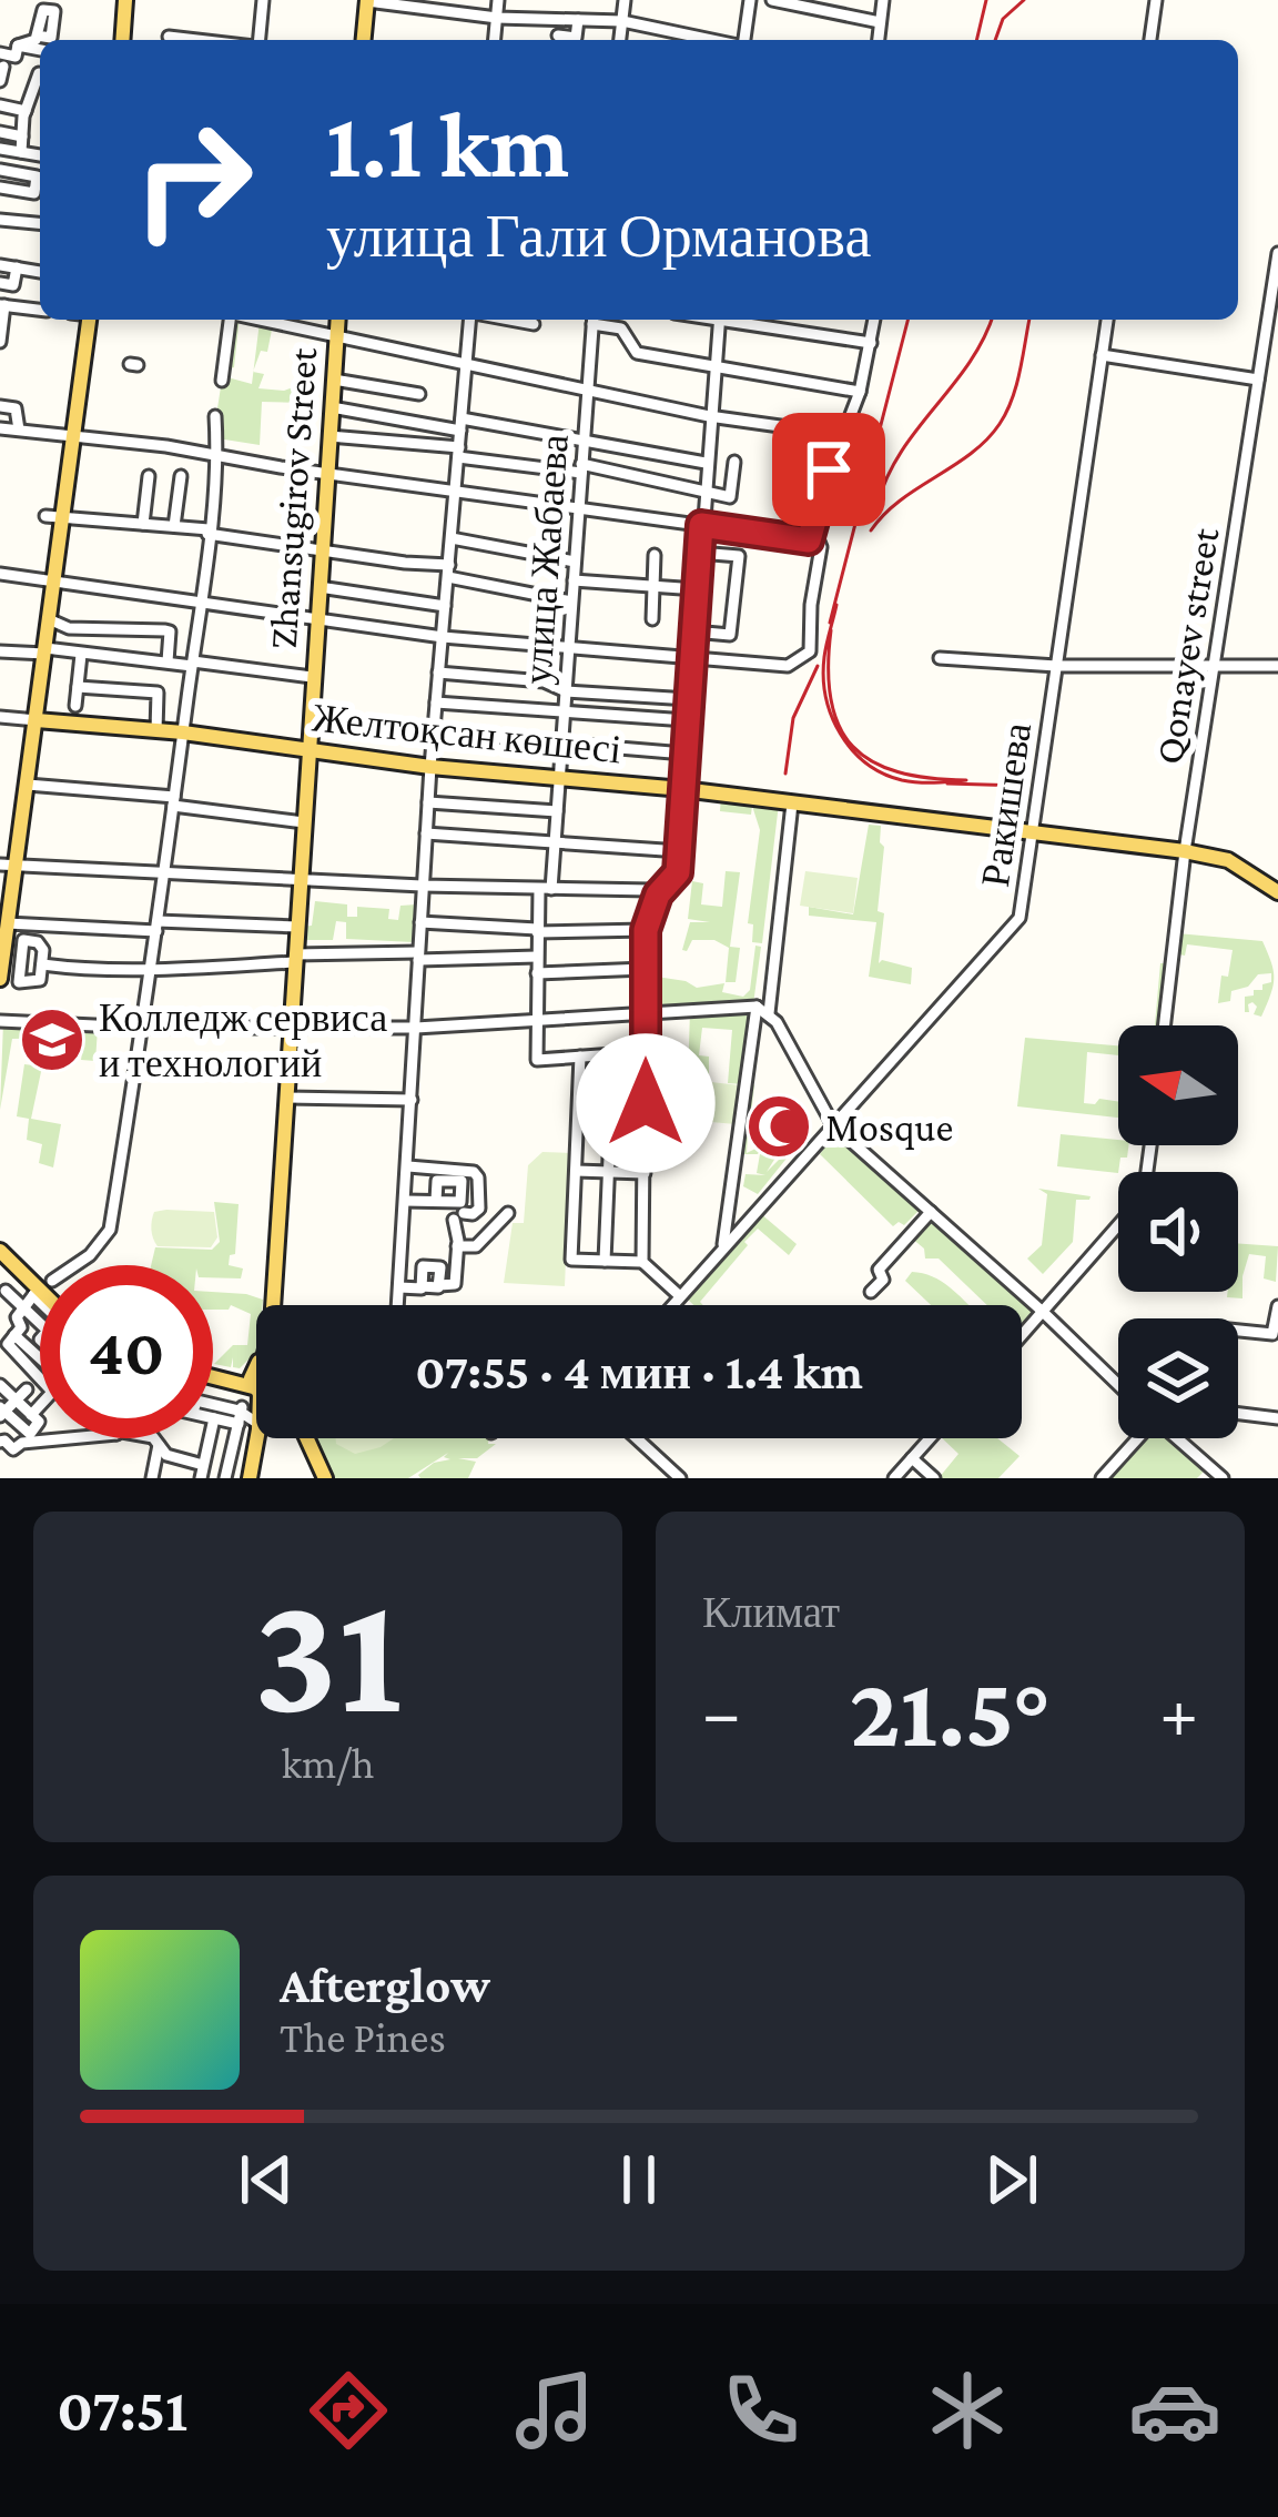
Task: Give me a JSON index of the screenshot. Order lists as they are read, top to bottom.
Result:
{
  "streets": {
    "main road": ["Zhansugirov Street", "Желтоқсан көшесі"],
    "street": ["улица Жабаева", "Qonayev street", "Ракишева"]
  },
  "crossings": [
    ["Zhansugirov Street", "Желтоқсан көшесі"],
    ["улица Жабаева", "Желтоқсан көшесі"],
    ["Qonayev street", "Желтоқсан көшесі"],
    ["Желтоқсан көшесі", "Ракишева"]
  ],
  "places": {
    "school or university": ["Колледж сервиса и технологий"],
    "mosque": ["Mosque"]
  },
  "north": "left",
  "page": {
    "turn": ["1.1 km", "улица Гали Орманова"],
    "limit": "40",
    "trip": "07:55 · 4 мин · 1.4 km",
    "tile": [
      ["31", "km/h"],
      "Климат"
    ],
    "heat": ["−", "21.5°", "+"],
    "song": ["Afterglow", "The Pines"],
    "tabs": "07:51"
  }
}
